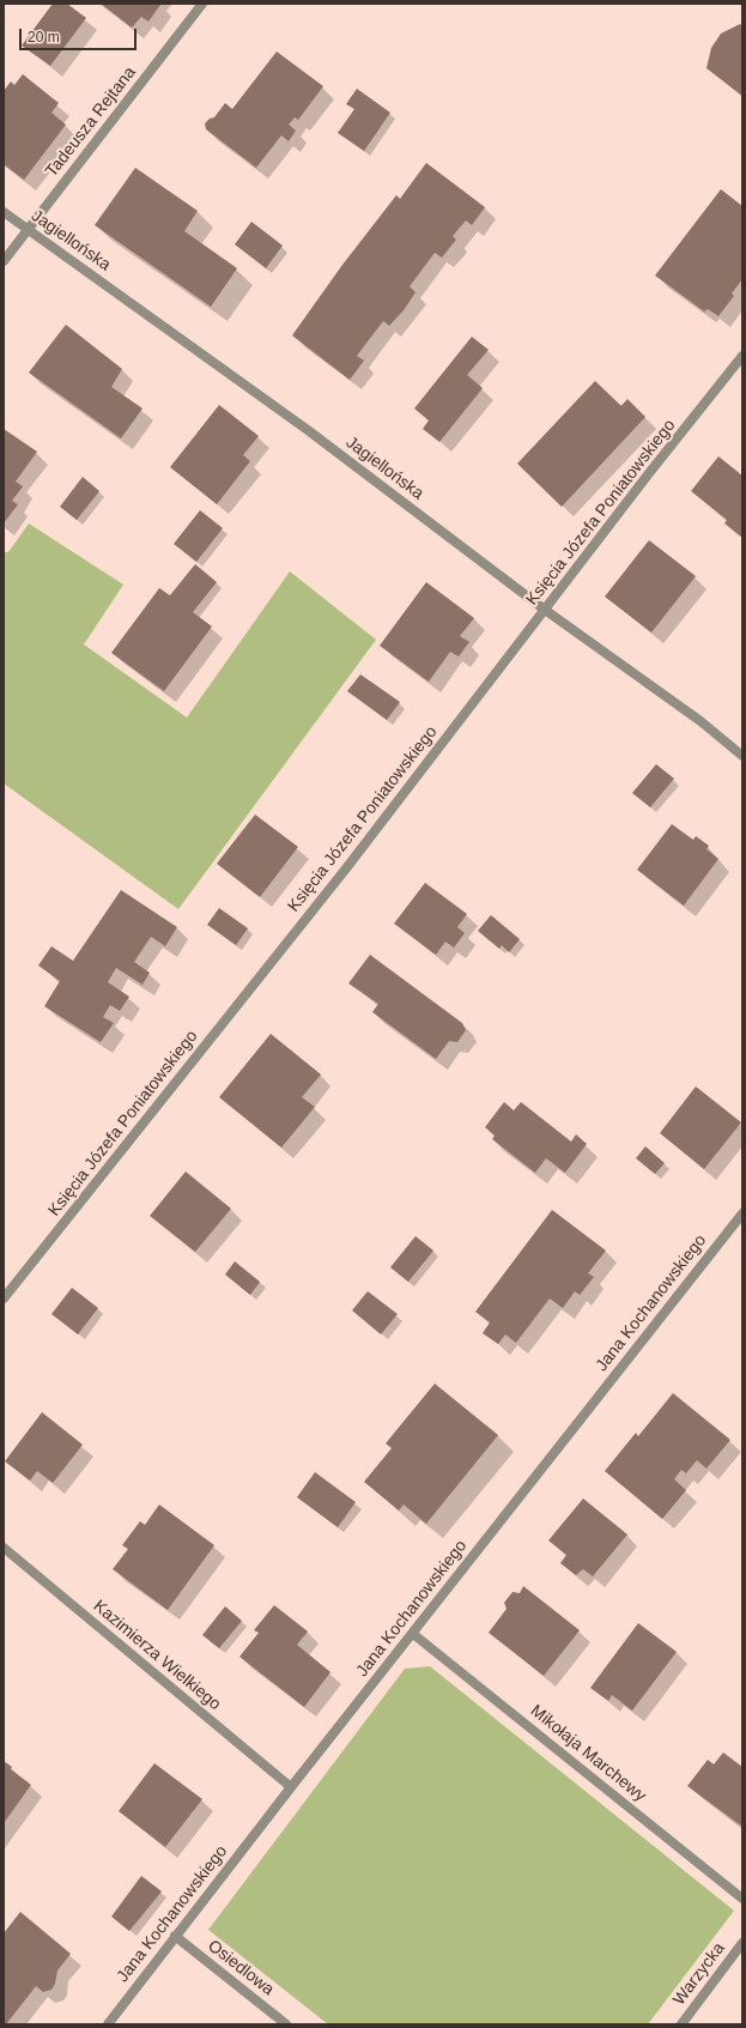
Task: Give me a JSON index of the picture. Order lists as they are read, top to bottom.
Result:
{
  "streets": {
    "street": [
      "Tadeusza Rejtana",
      "Jagiellońska",
      "Księcia Józefa Poniatowskiego",
      "Jana Kochanowskiego",
      "Kazimierza Wielkiego",
      "Mikołaja Marchewy",
      "Osiedlowa",
      "Warzycka"
    ]
  },
  "crossings": [
    ["Tadeusza Rejtana", "Jagiellońska"],
    ["Jagiellońska", "Księcia Józefa Poniatowskiego"],
    ["Jana Kochanowskiego", "Kazimierza Wielkiego"],
    ["Jana Kochanowskiego", "Mikołaja Marchewy"],
    ["Jana Kochanowskiego", "Osiedlowa"]
  ],
  "scale_bar": "20 m"
}
